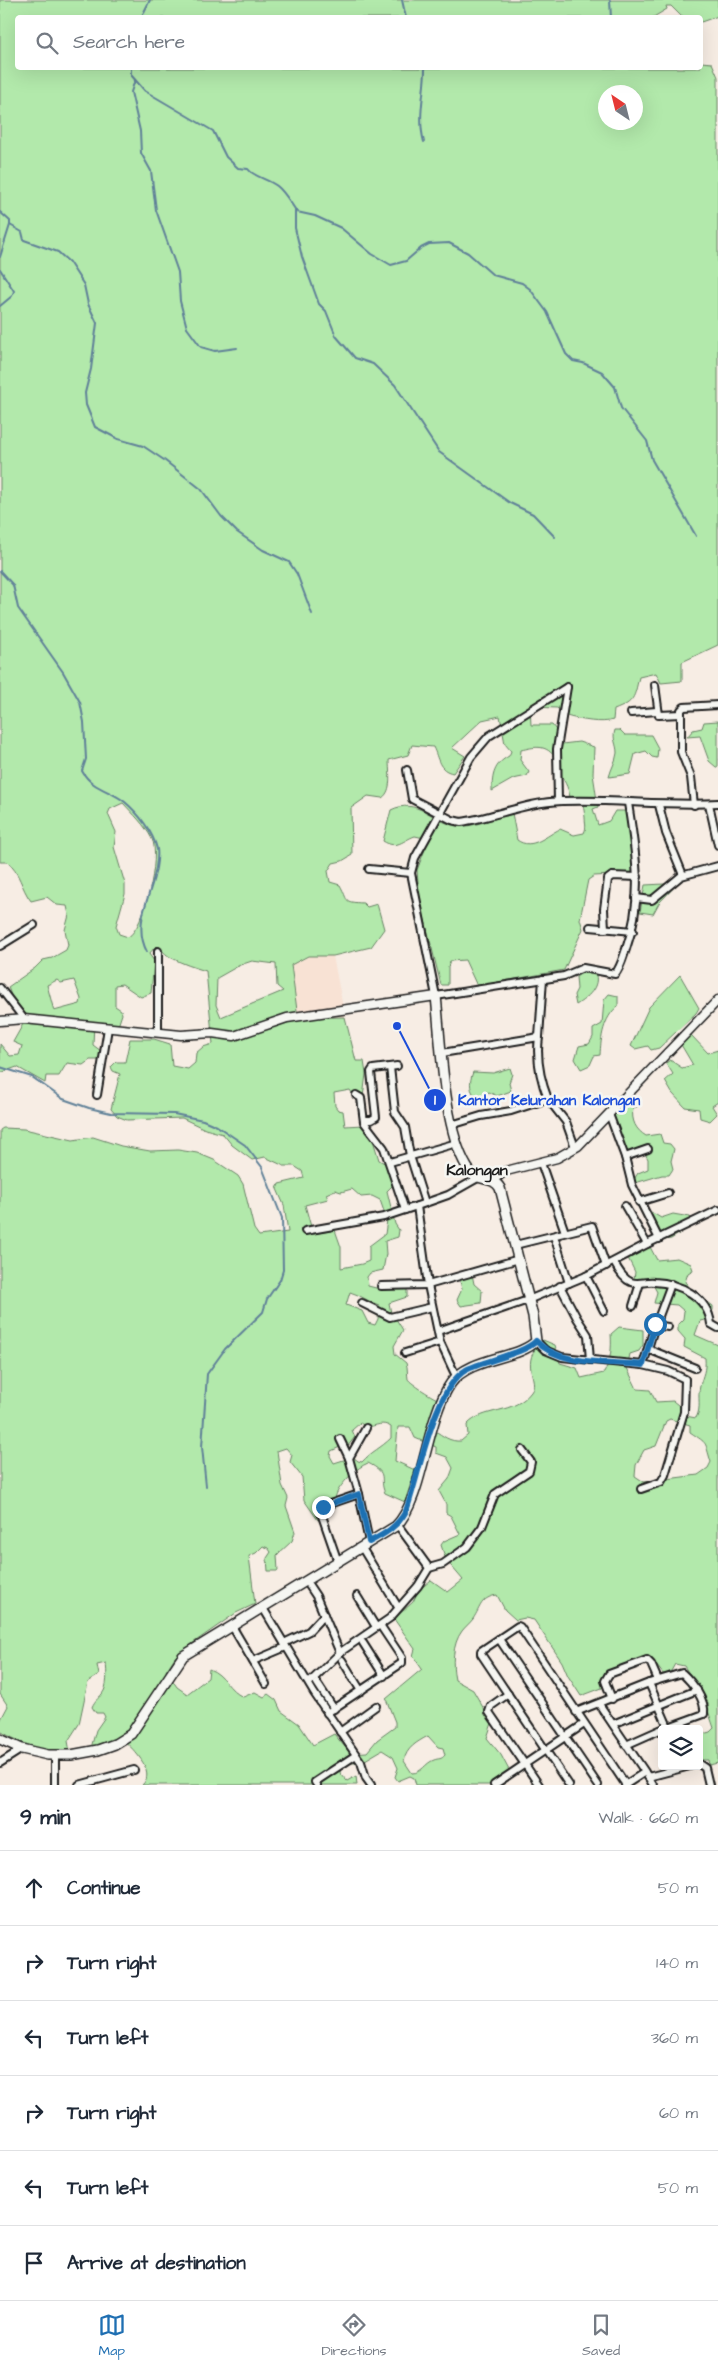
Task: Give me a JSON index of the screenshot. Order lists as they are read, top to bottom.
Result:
{
  "districts": ["Kalongan"],
  "places": ["Kantor Kelurahan Kalongan"],
  "north": "top left",
  "page": {
    "search": "Search here",
    "heading": ["9 min", "Walk · 660 m"],
    "list": [
      ["Continue", "50 m"],
      ["Turn right", "140 m"],
      ["Turn left", "360 m"],
      ["Turn right", "60 m"],
      ["Turn left", "50 m"],
      "Arrive at destination"
    ],
    "nav": ["Map", "Directions", "Saved"]
  }
}
